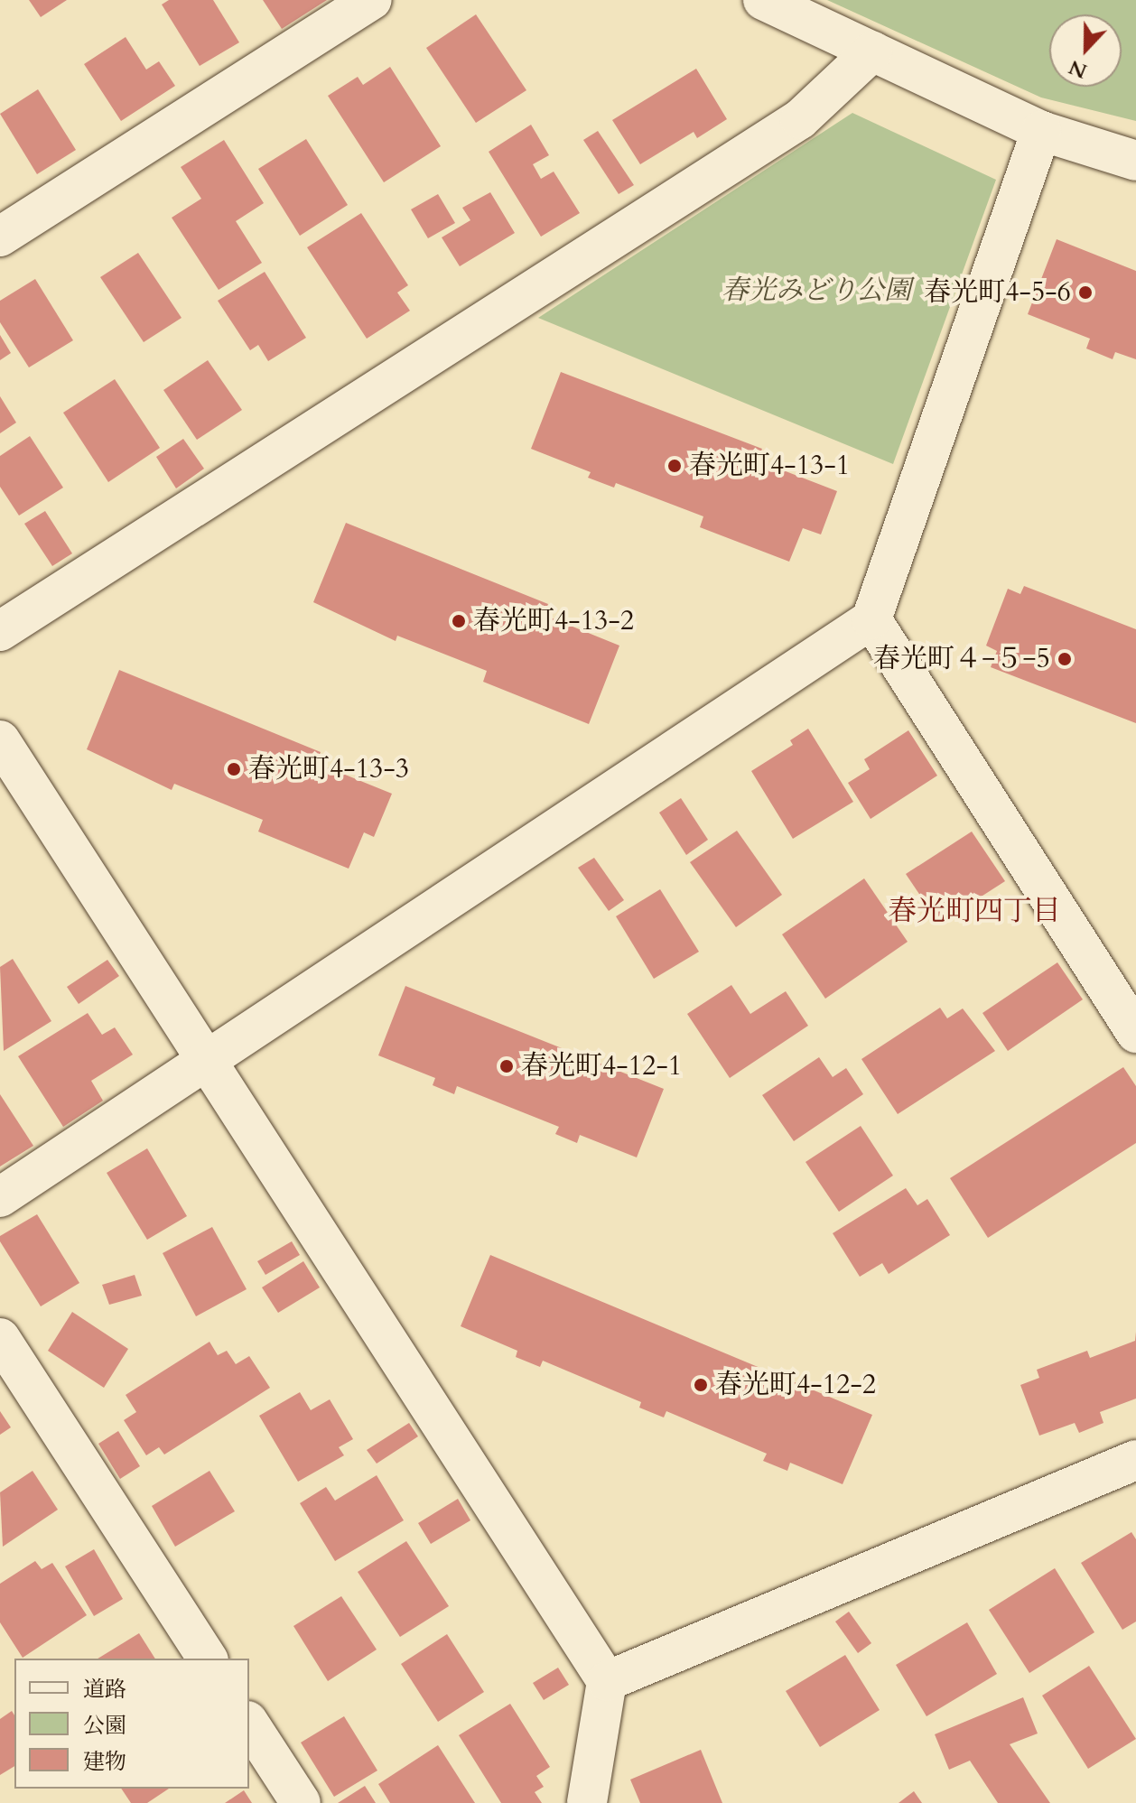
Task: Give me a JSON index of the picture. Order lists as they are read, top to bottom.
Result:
{
  "districts": ["春光町四丁目"],
  "parks": ["春光みどり公園"],
  "places": [
    "春光町4-5-6",
    "春光町4-13-1",
    "春光町4-13-2",
    "春光町４−５−5",
    "春光町4-13-3",
    "春光町4-12-1",
    "春光町4-12-2"
  ],
  "legend": ["道路", "公園", "建物"],
  "north": "bottom"
}
